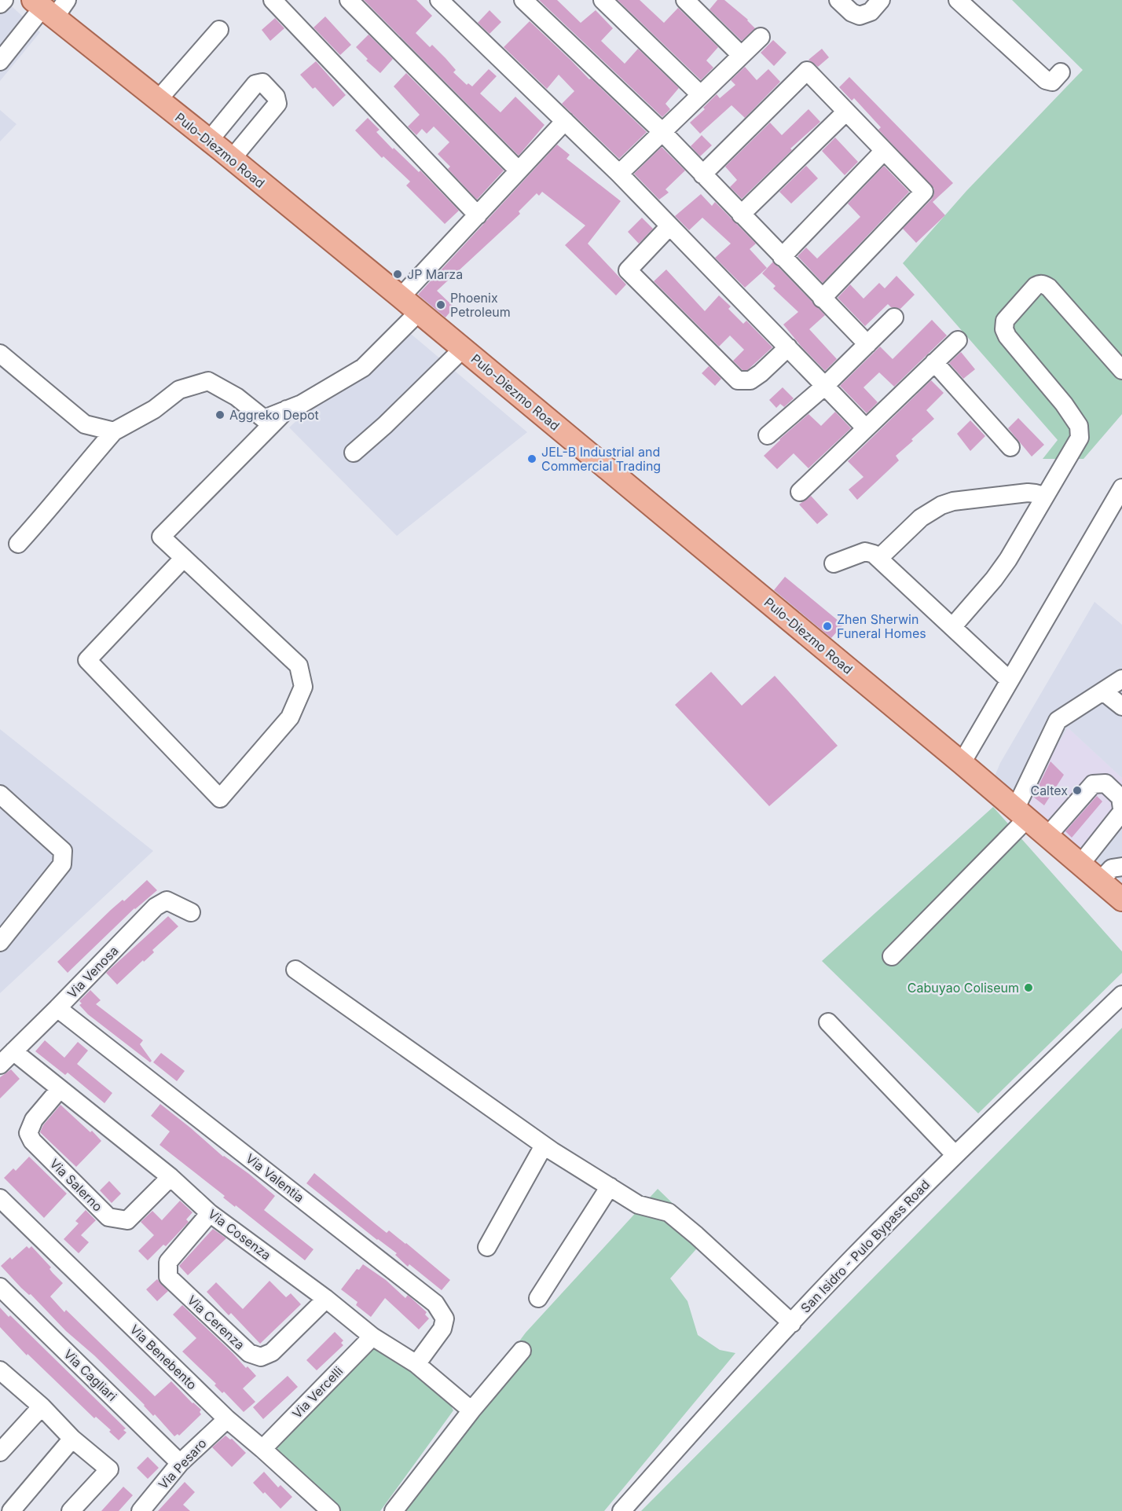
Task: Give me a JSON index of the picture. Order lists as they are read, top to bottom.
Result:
{
  "streets": {
    "main road": ["Pulo-Diezmo Road"],
    "street": [
      "Via Venosa",
      "Via Valentia",
      "Via Salerno",
      "Via Cosenza",
      "San Isidro - Pulo Bypass Road",
      "Via Cerenza",
      "Via Benebento",
      "Via Cagliari",
      "Via Vercelli",
      "Via Pesaro"
    ]
  },
  "crossings": [
    ["Via Venosa", "Via Valentia"],
    ["Via Venosa", "Via Cosenza"],
    ["Via Valentia", "Via Cosenza"],
    ["Via Salerno", "Via Cosenza"],
    ["Via Cosenza", "Via Cerenza"],
    ["Via Cosenza", "Via Vercelli"],
    ["Via Benebento", "Via Vercelli"],
    ["Via Benebento", "Via Pesaro"],
    ["Via Cagliari", "Via Pesaro"]
  ],
  "places": [
    "JP Marza",
    "Phoenix Petroleum",
    "Aggreko Depot",
    "JEL-B Industrial and Commercial Trading",
    "Zhen Sherwin Funeral Homes",
    "Caltex",
    "Cabuyao Coliseum"
  ]
}
